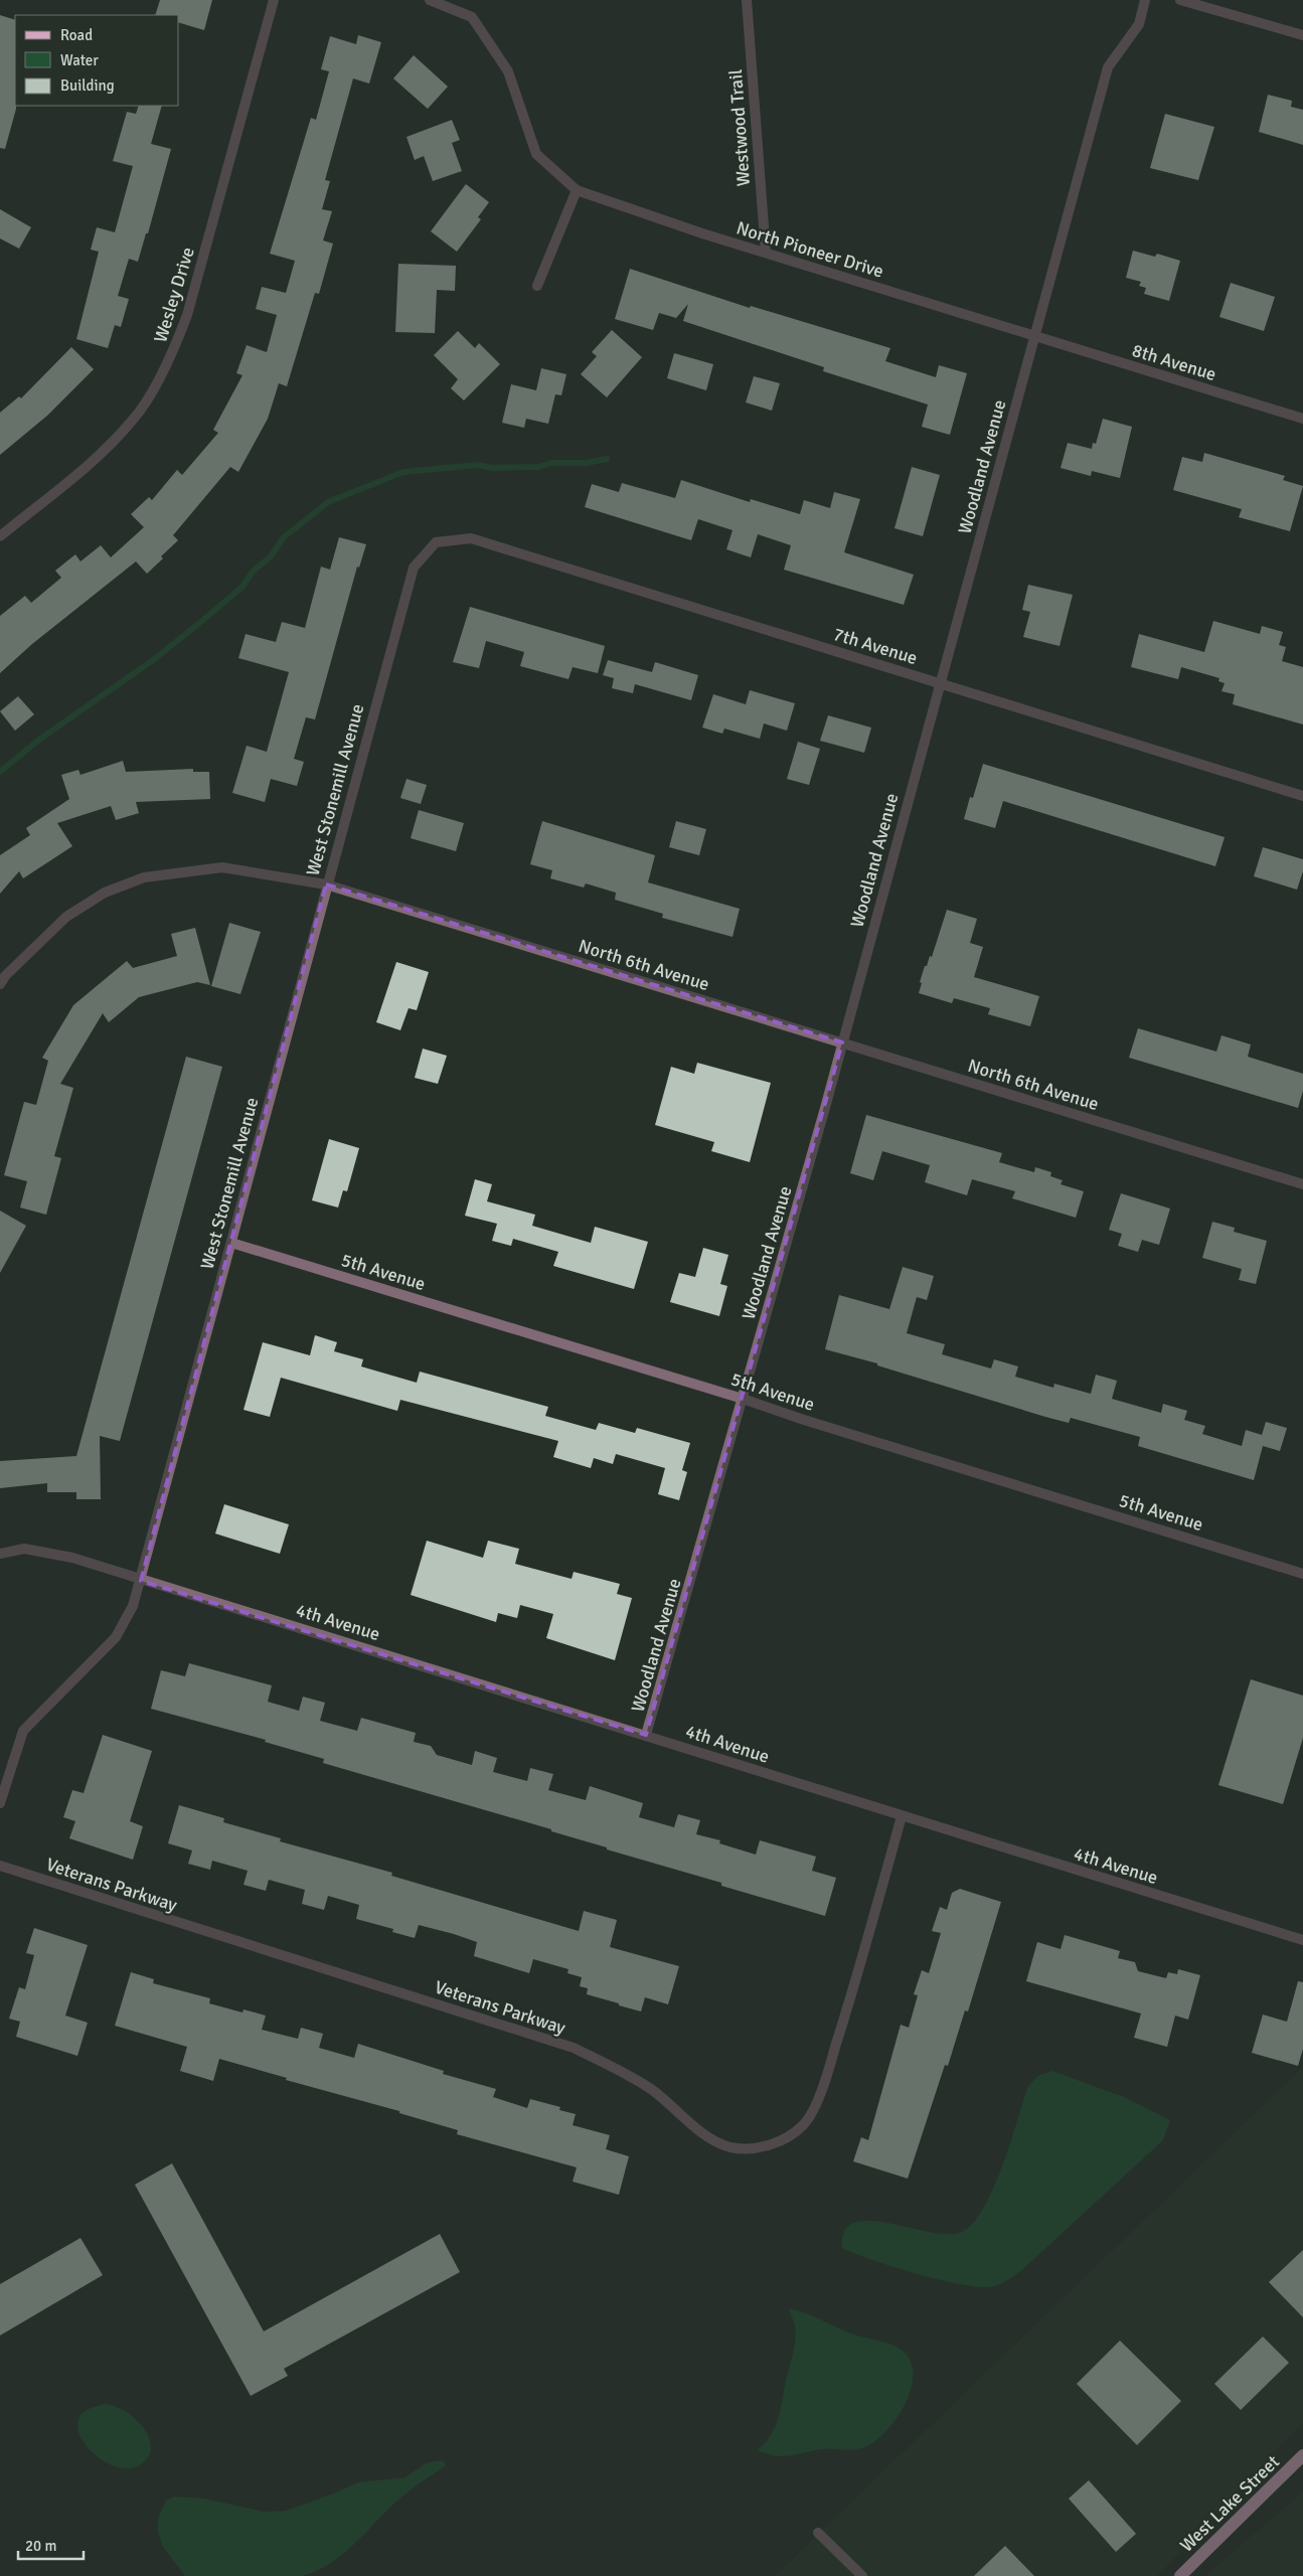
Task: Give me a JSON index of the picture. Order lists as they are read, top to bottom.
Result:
{
  "streets": {
    "main road": ["West Lake Street"],
    "street": [
      "Westwood Trail",
      "North Pioneer Drive",
      "Wesley Drive",
      "8th Avenue",
      "Woodland Avenue",
      "7th Avenue",
      "West Stonemill Avenue",
      "North 6th Avenue",
      "5th Avenue",
      "4th Avenue",
      "Veterans Parkway"
    ]
  },
  "crossings": [
    ["Westwood Trail", "North Pioneer Drive"],
    ["North Pioneer Drive", "8th Avenue"],
    ["North Pioneer Drive", "Woodland Avenue"],
    ["8th Avenue", "Woodland Avenue"],
    ["Woodland Avenue", "7th Avenue"],
    ["Woodland Avenue", "North 6th Avenue"],
    ["Woodland Avenue", "5th Avenue"],
    ["Woodland Avenue", "4th Avenue"],
    ["7th Avenue", "West Stonemill Avenue"],
    ["West Stonemill Avenue", "North 6th Avenue"],
    ["West Stonemill Avenue", "5th Avenue"],
    ["West Stonemill Avenue", "4th Avenue"],
    ["4th Avenue", "Veterans Parkway"]
  ],
  "legend": ["Road", "Water", "Building"],
  "scale_bar": "20 m"
}
